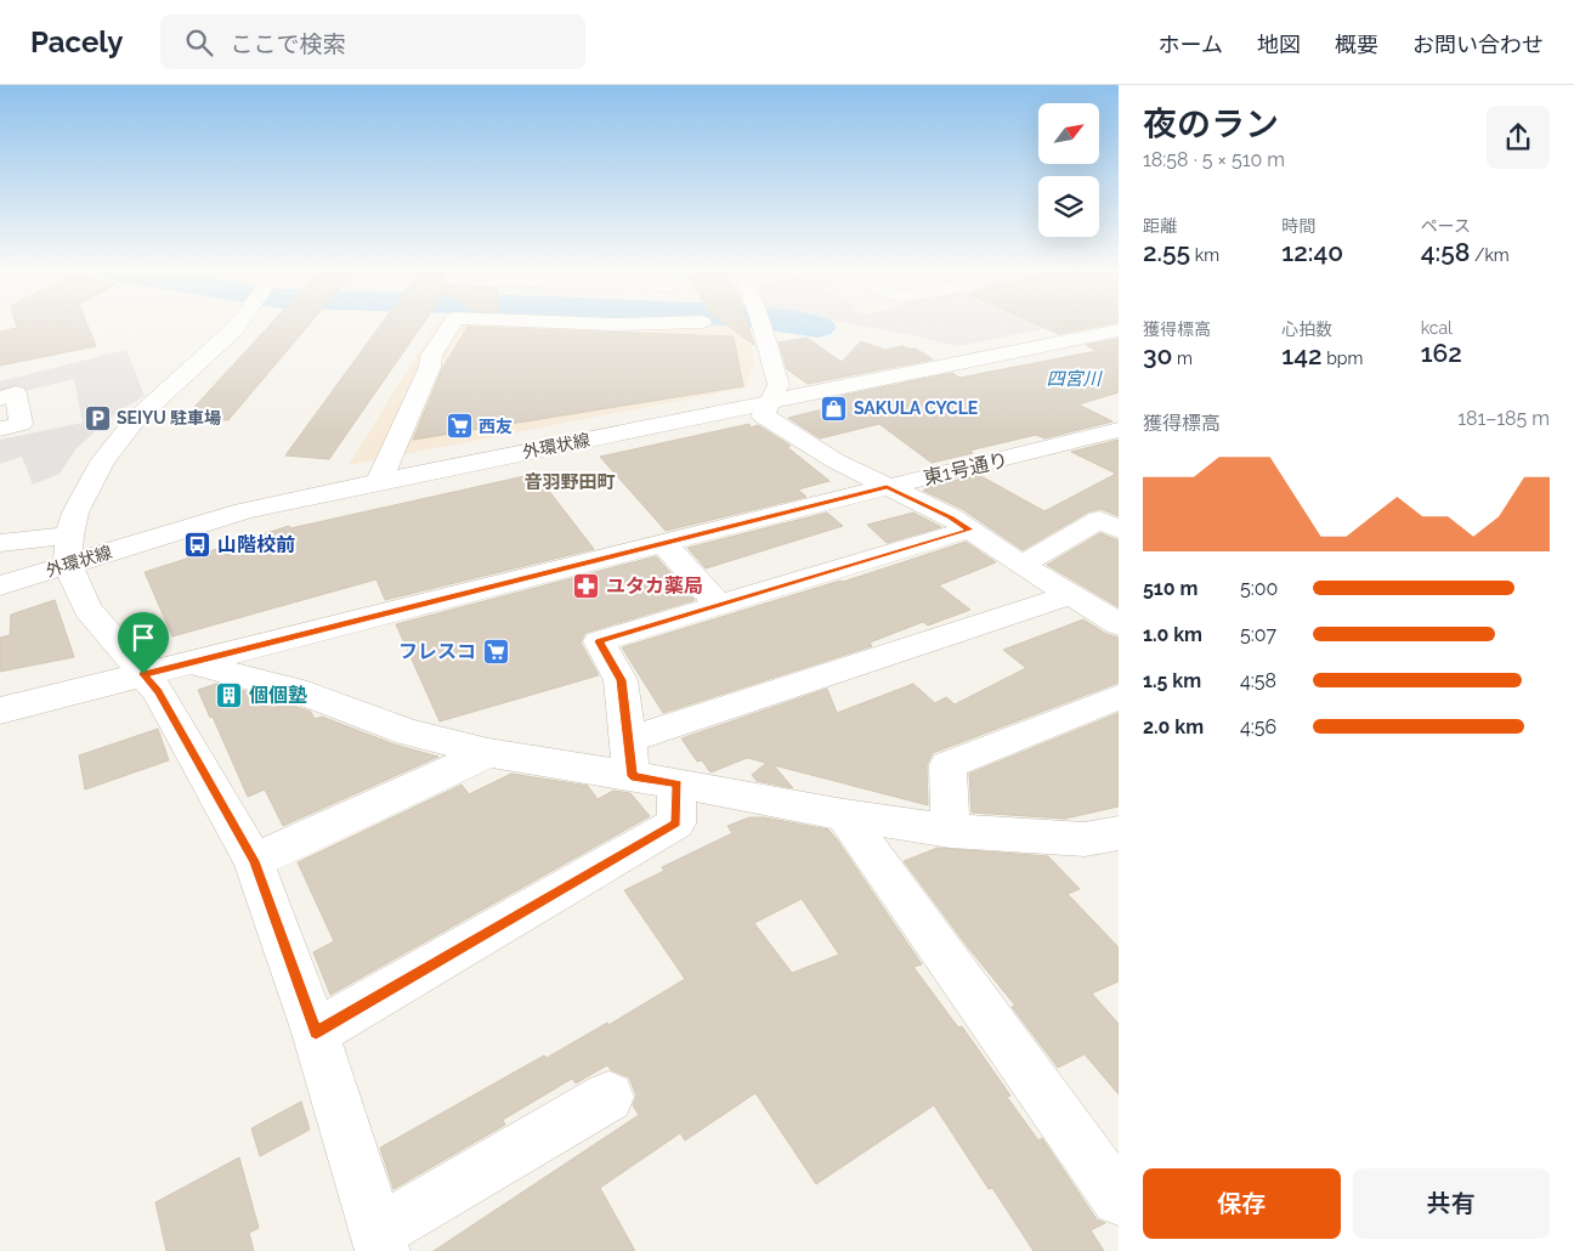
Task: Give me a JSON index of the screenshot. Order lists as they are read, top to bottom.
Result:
{
  "streets": {
    "street": ["外環状線", "東1号通り"]
  },
  "districts": ["音羽野田町"],
  "water": ["四宮川"],
  "places": {
    "shop": ["SAKULA CYCLE"],
    "parking": ["SEIYU 駐車場"],
    "supermarket": ["西友", "フレスコ"],
    "bus stop": ["山階校前"],
    "pharmacy": ["ユタカ薬局"],
    "building": ["個個塾"]
  },
  "north": "top right",
  "page": {
    "header": "Pacely",
    "search": "ここで検索",
    "nav": [
      "ホーム",
      "地図",
      "概要",
      "お問い合わせ"
    ],
    "heading": ["夜のラン", "18:58 · 5 × 510 m"],
    "stats": [
      ["距離", "2.55 km"],
      ["時間", "12:40"],
      ["ペース", "4:58 /km"],
      ["獲得標高", "30 m"],
      ["心拍数", "142 bpm"],
      ["kcal", "162"]
    ],
    "chart": ["獲得標高", "181–185 m"],
    "list": [
      {
        "name": "510 m",
        "note": "5:00"
      },
      {
        "name": "1.0 km",
        "note": "5:07"
      },
      {
        "name": "1.5 km",
        "note": "4:58"
      },
      {
        "name": "2.0 km",
        "note": "4:56"
      }
    ],
    "buttons": ["保存", "共有"]
  }
}
